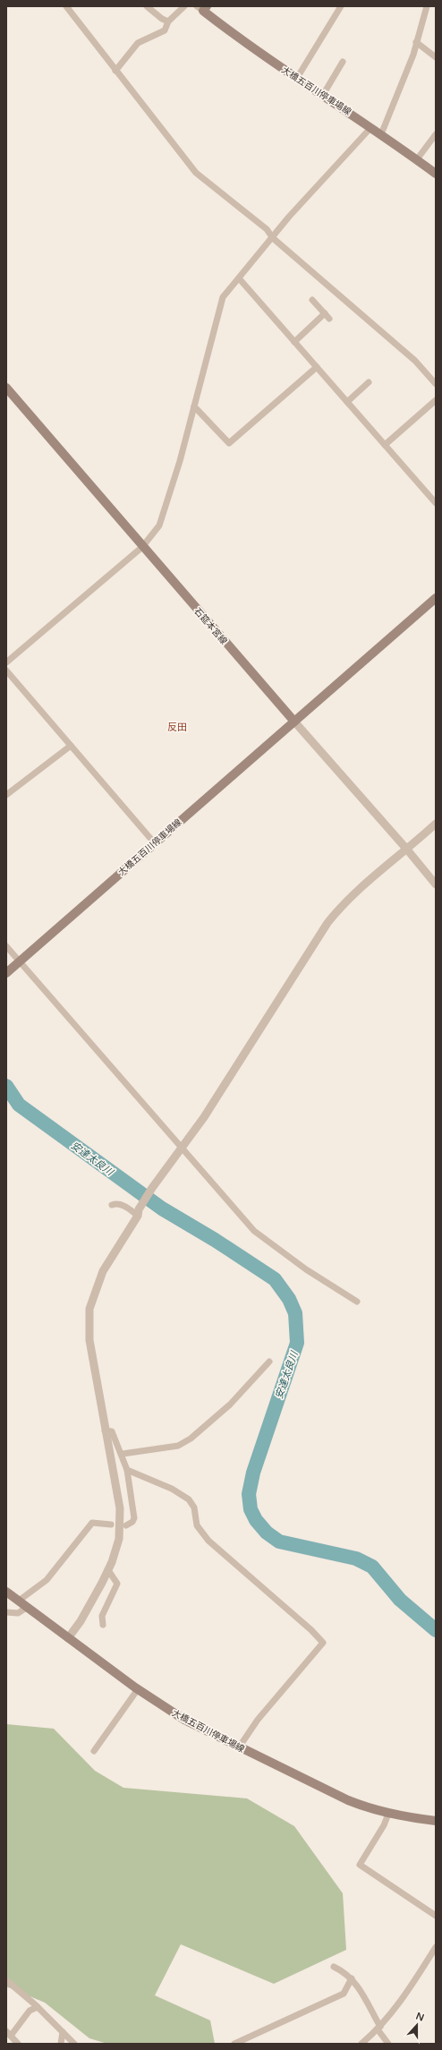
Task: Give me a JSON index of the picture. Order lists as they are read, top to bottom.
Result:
{
  "streets": {
    "main road": ["大橋五百川停車場線", "石筵本宮線"]
  },
  "crossings": [
    ["大橋五百川停車場線", "石筵本宮線"]
  ],
  "districts": ["反田"],
  "water": ["安達太良川"],
  "north": "top"
}
